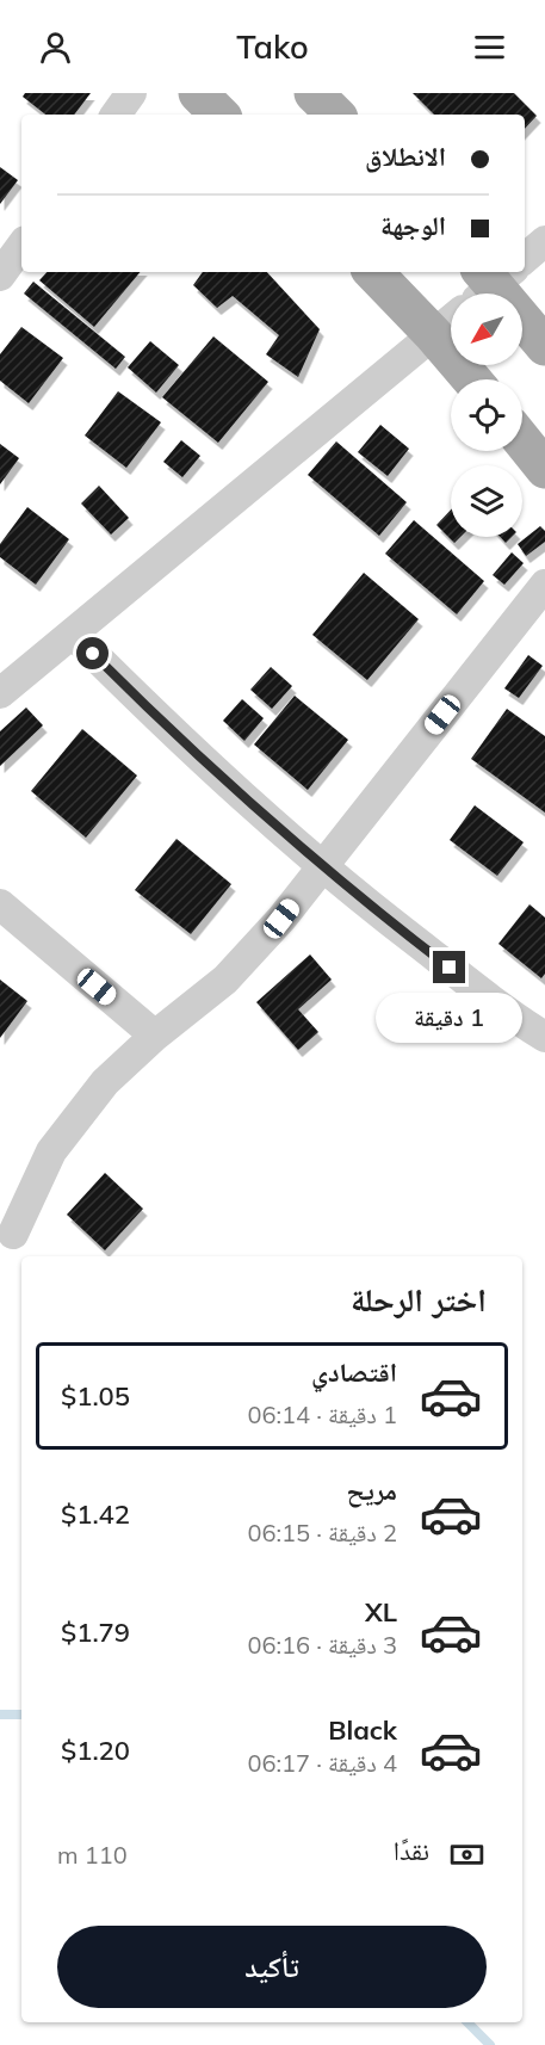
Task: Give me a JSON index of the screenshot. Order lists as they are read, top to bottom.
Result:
{
  "north": "bottom left",
  "page": {
    "header": "Tako",
    "banner": ["الانطلاق", "الوجهة"],
    "bubble": "1 دقيقة",
    "heading": "اختر الرحلة",
    "list": [
      {
        "name": "اقتصادي",
        "note": "1 دقيقة · 06:14",
        "value": "$1.05"
      },
      {
        "name": "مريح",
        "note": "2 دقيقة · 06:15",
        "value": "$1.42"
      },
      {
        "name": "XL",
        "note": "3 دقيقة · 06:16",
        "value": "$1.79"
      },
      {
        "name": "Black",
        "note": "4 دقيقة · 06:17",
        "value": "$1.20"
      }
    ],
    "pay": ["نقدًا", "110 m"],
    "buttons": "تأكيد"
  }
}
